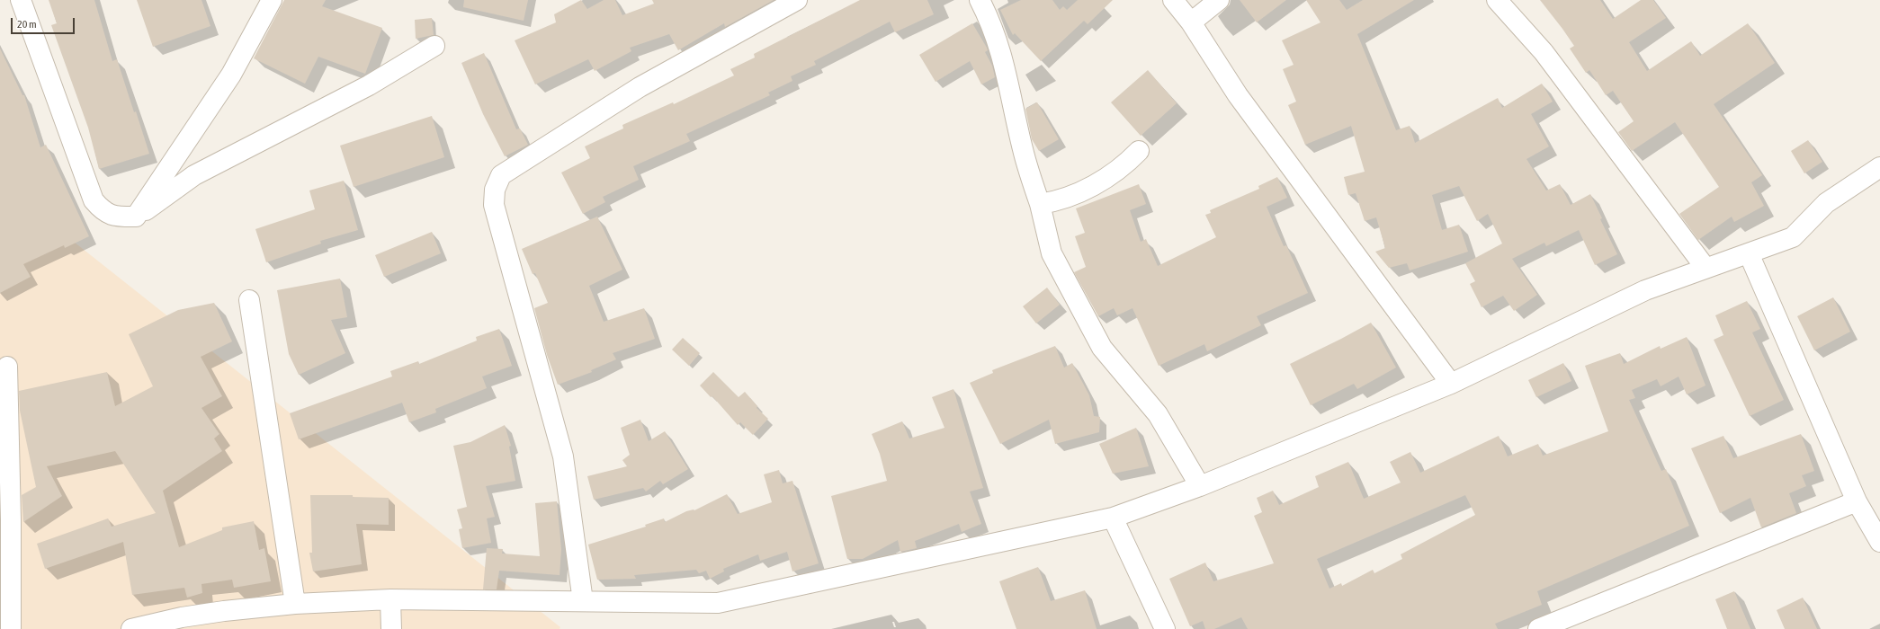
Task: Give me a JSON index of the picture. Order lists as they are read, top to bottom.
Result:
{
  "scale_bar": "20 m"
}
